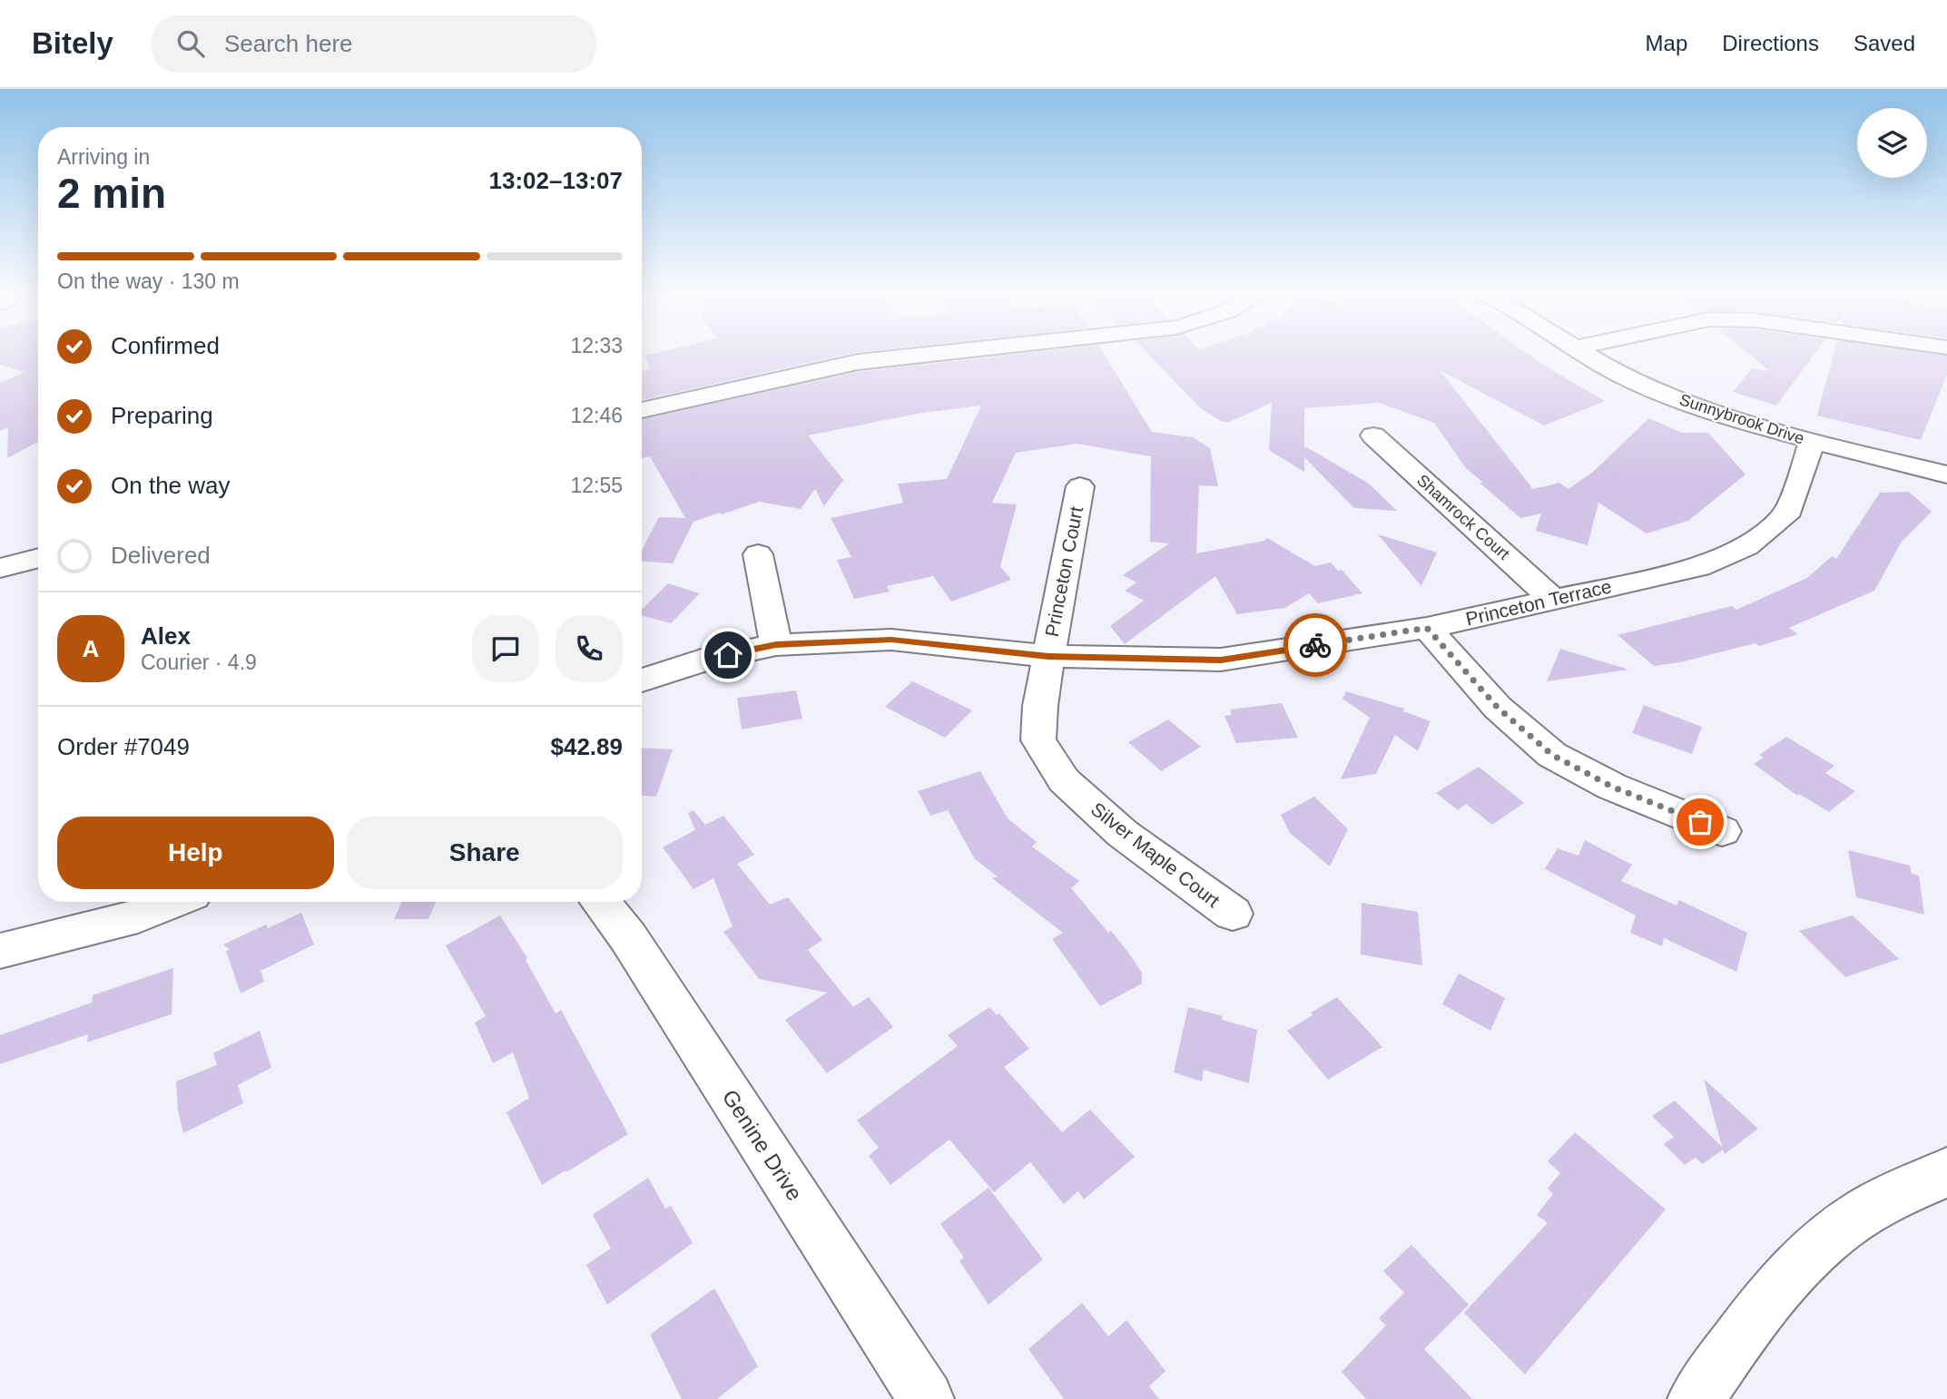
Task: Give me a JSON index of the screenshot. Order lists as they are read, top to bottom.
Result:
{
  "streets": {
    "street": [
      "Sunnybrook Drive",
      "Shamrock Court",
      "Princeton Court",
      "Princeton Terrace",
      "Silver Maple Court",
      "Genine Drive"
    ]
  },
  "crossings": [
    ["Sunnybrook Drive", "Princeton Terrace"],
    ["Shamrock Court", "Princeton Terrace"],
    ["Princeton Court", "Princeton Terrace"],
    ["Princeton Court", "Silver Maple Court"],
    ["Princeton Terrace", "Silver Maple Court"]
  ],
  "page": {
    "header": "Bitely",
    "search": "Search here",
    "nav": ["Map", "Directions", "Saved"],
    "heading": ["2 min", "Arriving in", "13:02–13:07"],
    "panel": [
      "Alex",
      "Courier · 4.9",
      "Order #7049",
      "$42.89"
    ],
    "bar": "On the way · 130 m",
    "list": [
      ["Confirmed", "12:33"],
      ["Preparing", "12:46"],
      ["On the way", "12:55"],
      "Delivered"
    ],
    "round": "A",
    "buttons": ["Help", "Share"]
  }
}
